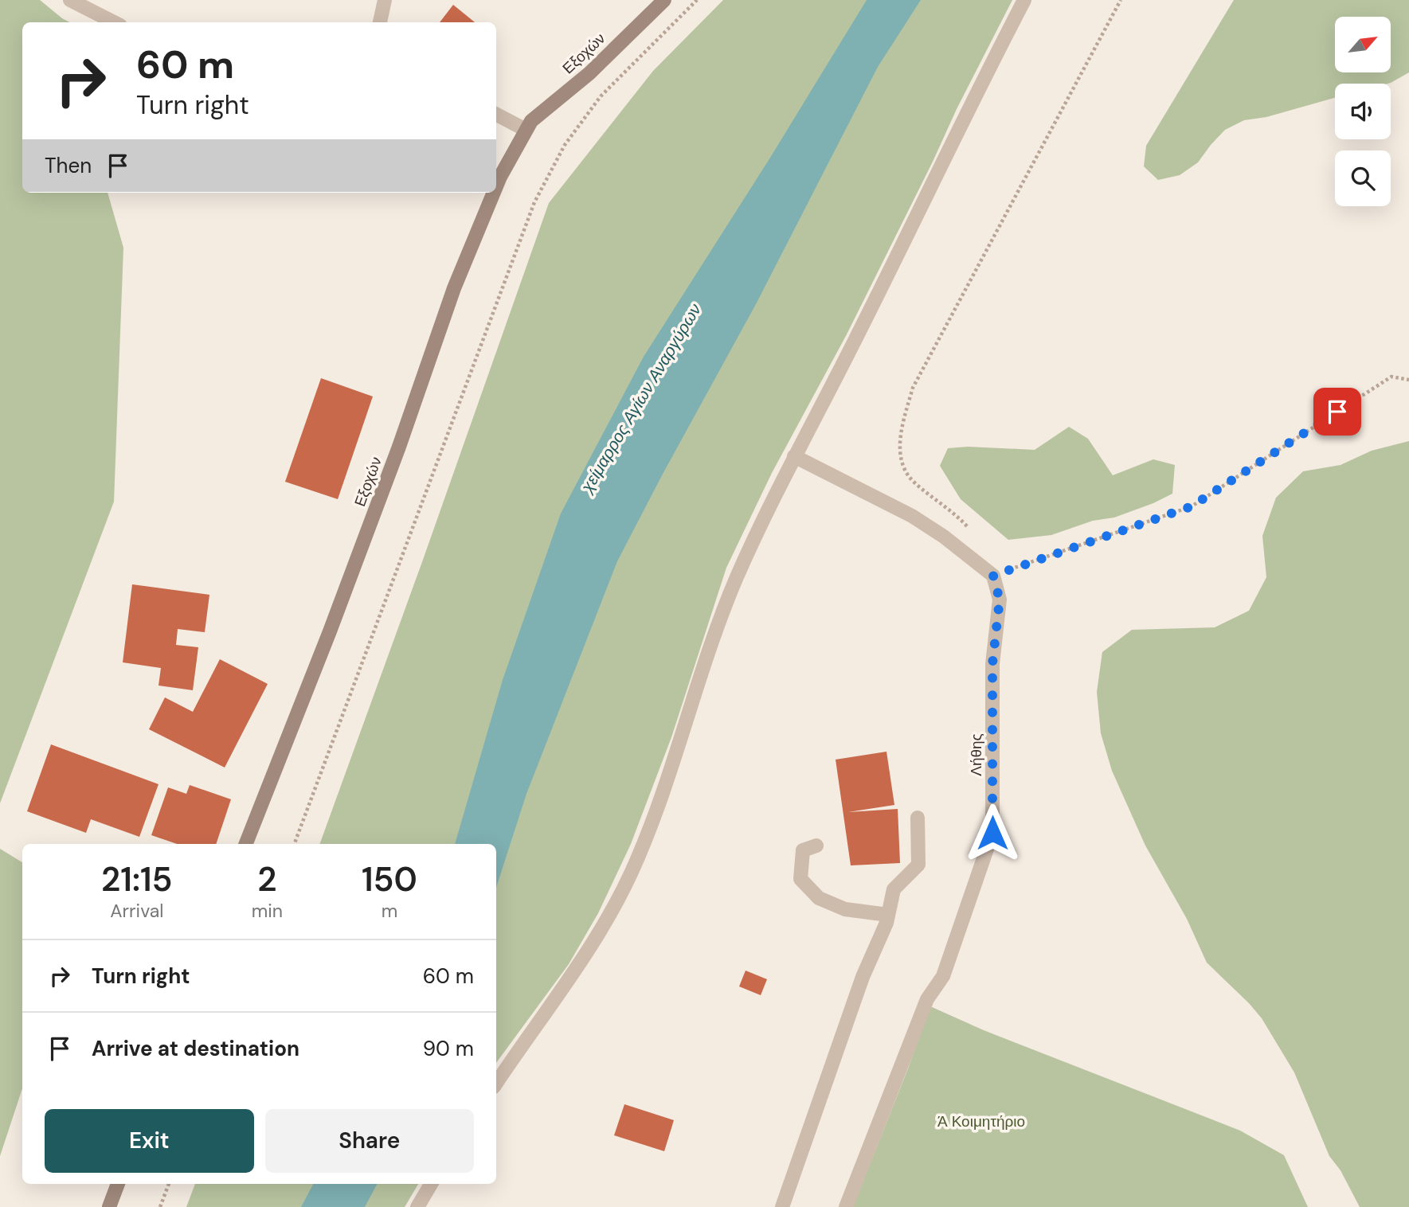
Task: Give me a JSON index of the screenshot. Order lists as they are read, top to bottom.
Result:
{
  "streets": {
    "main road": ["Εξοχών"],
    "street": ["Λήθης"]
  },
  "water": ["χείμαρρος Αγίων Αναργύρων"],
  "parks": ["Ά Κοιμητήριο"],
  "north": "top right",
  "page": {
    "turn": ["60 m", "Turn right"],
    "then": "Then",
    "eta": [
      "21:15",
      "Arrival",
      "2",
      "min",
      "150",
      "m"
    ],
    "list": [
      {
        "name": "Turn right",
        "value": "60 m"
      },
      {
        "name": "Arrive at destination",
        "value": "90 m"
      }
    ],
    "buttons": ["Exit", "Share"]
  }
}
